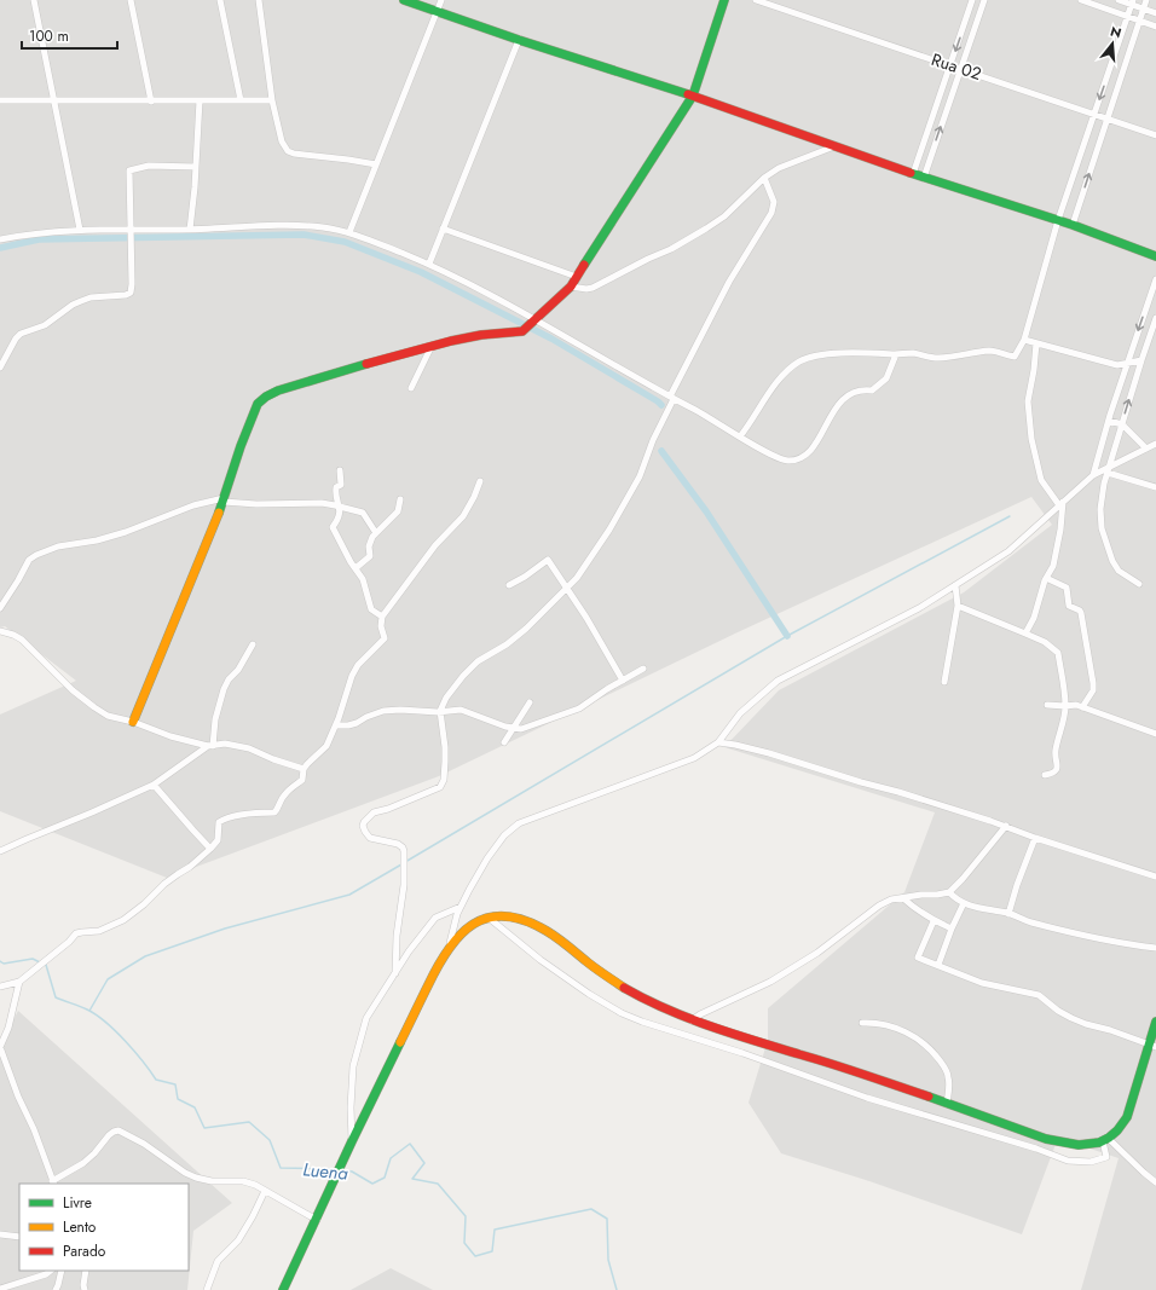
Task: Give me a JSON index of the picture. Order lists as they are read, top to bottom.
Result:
{
  "streets": {
    "street": ["Rua 02"]
  },
  "water": ["Luena"],
  "legend": ["Livre", "Lento", "Parado"],
  "scale_bar": "100 m",
  "north": "top"
}
